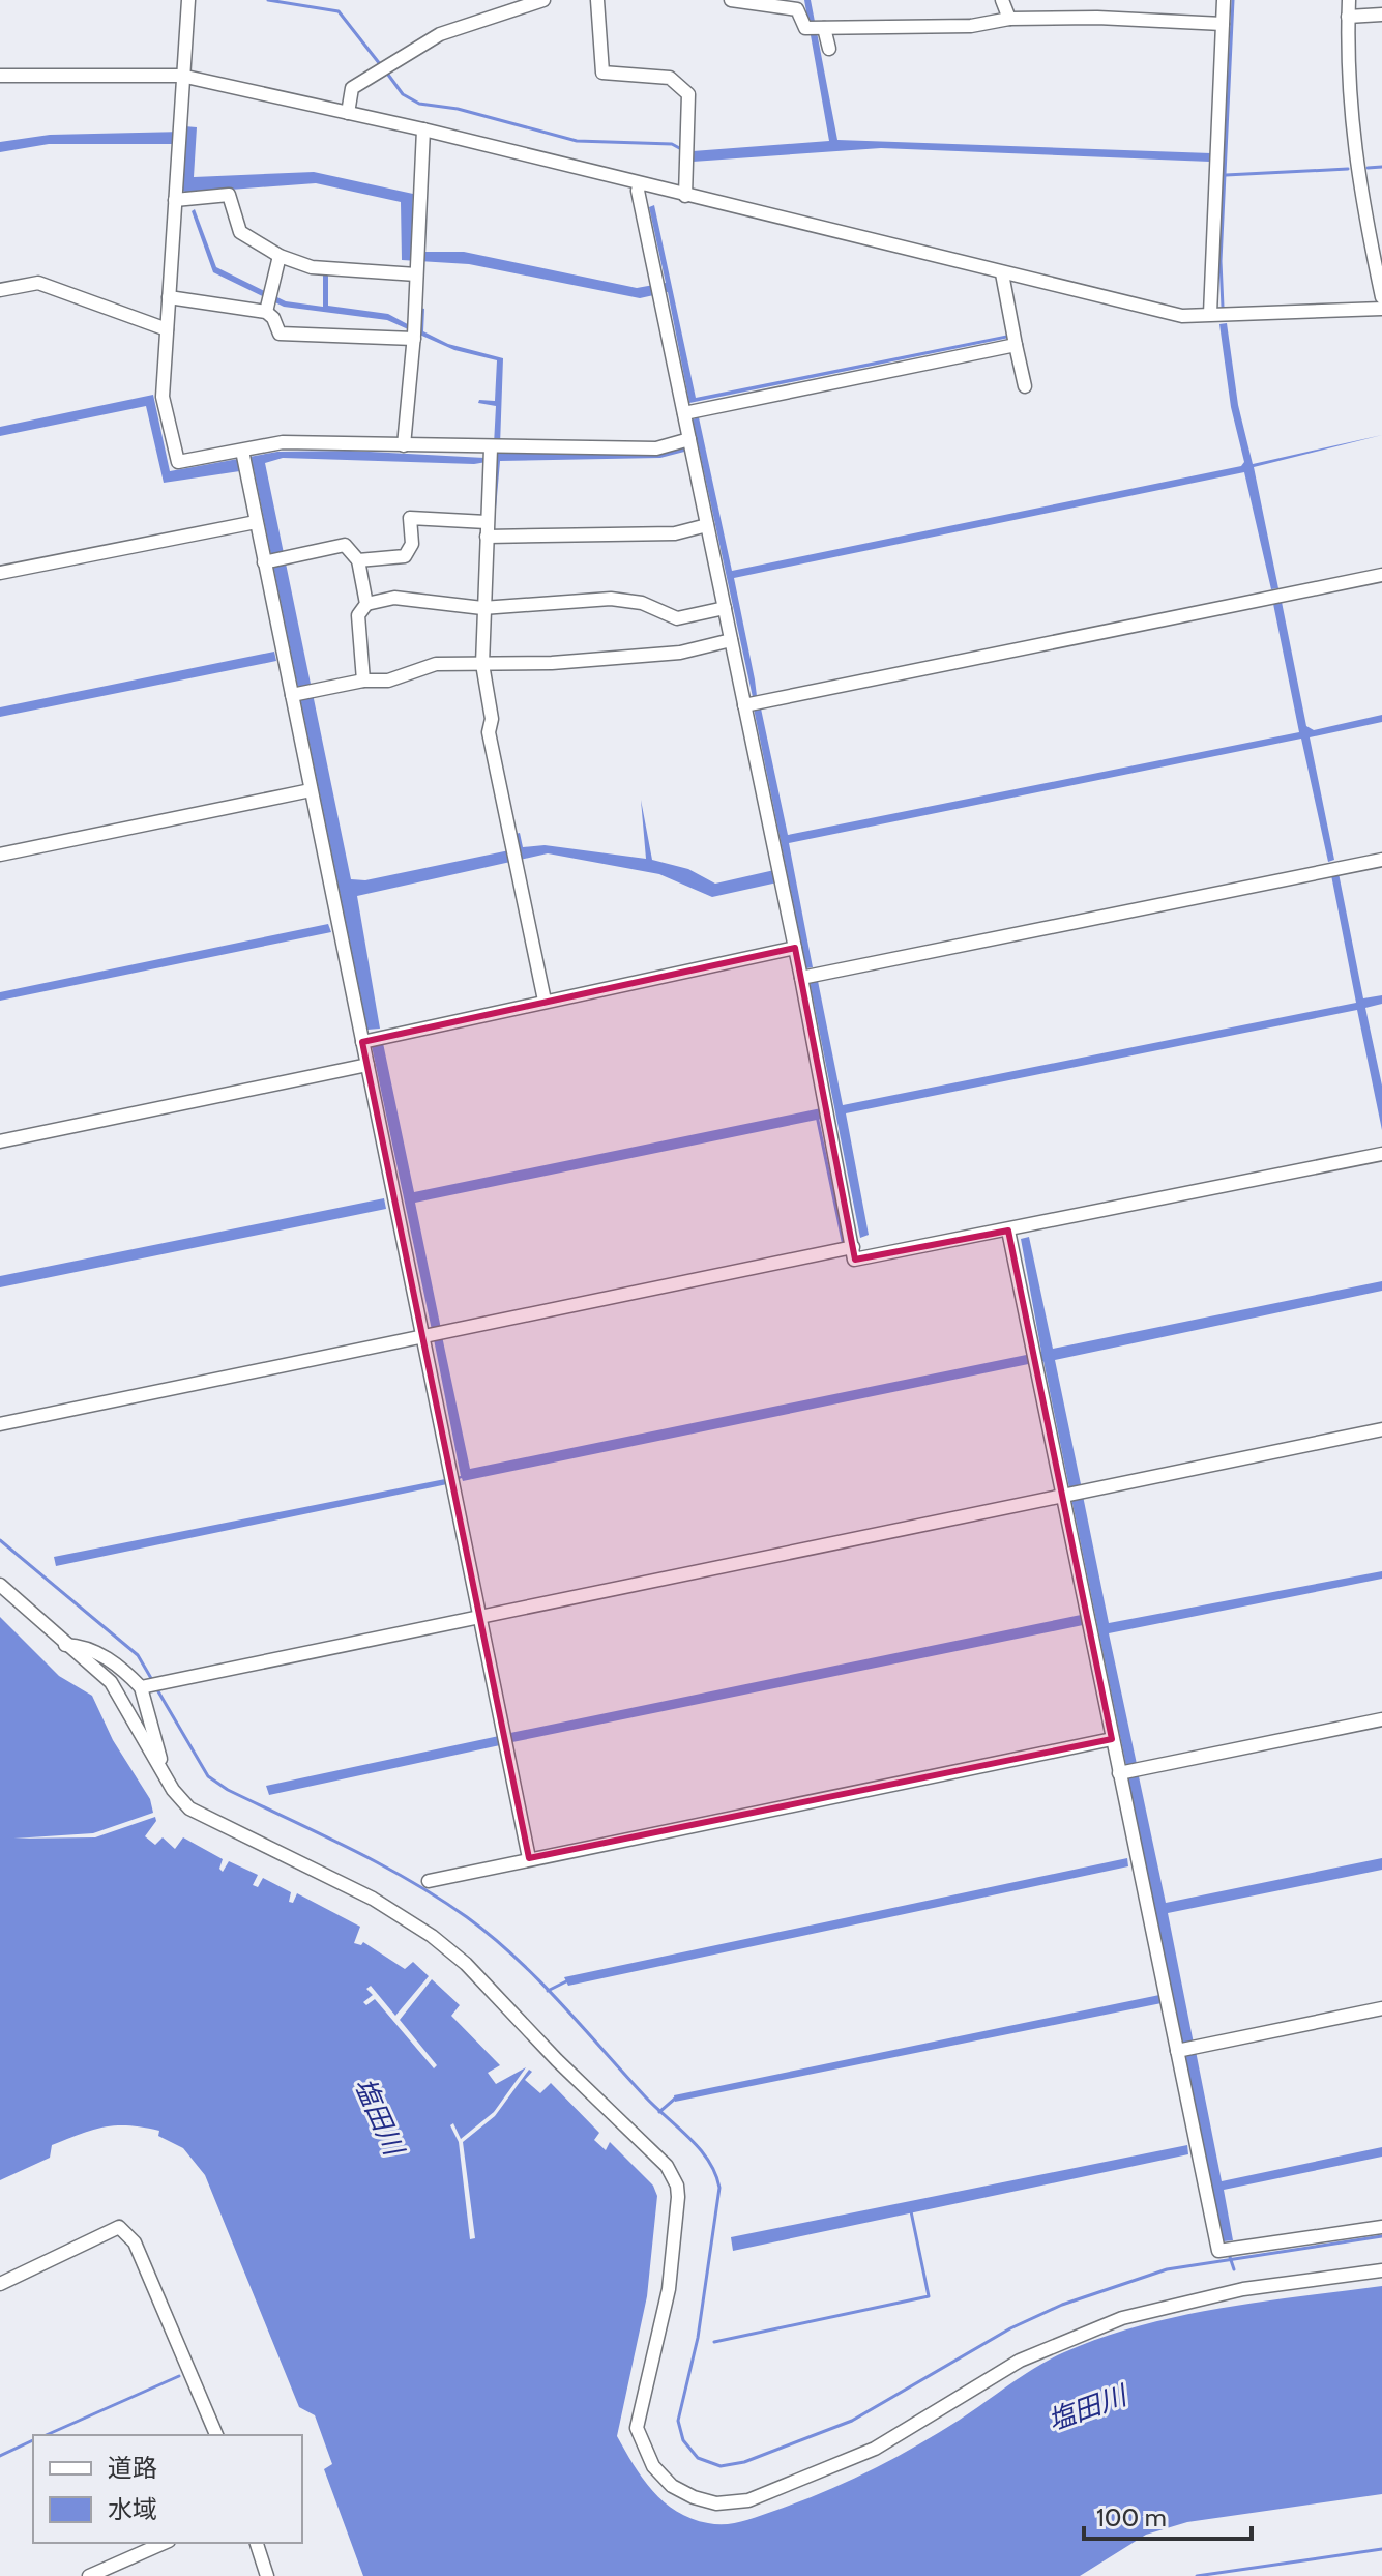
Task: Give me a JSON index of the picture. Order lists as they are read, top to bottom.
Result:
{
  "water": ["塩田川"],
  "legend": ["道路", "水域"],
  "scale_bar": "100 m"
}
